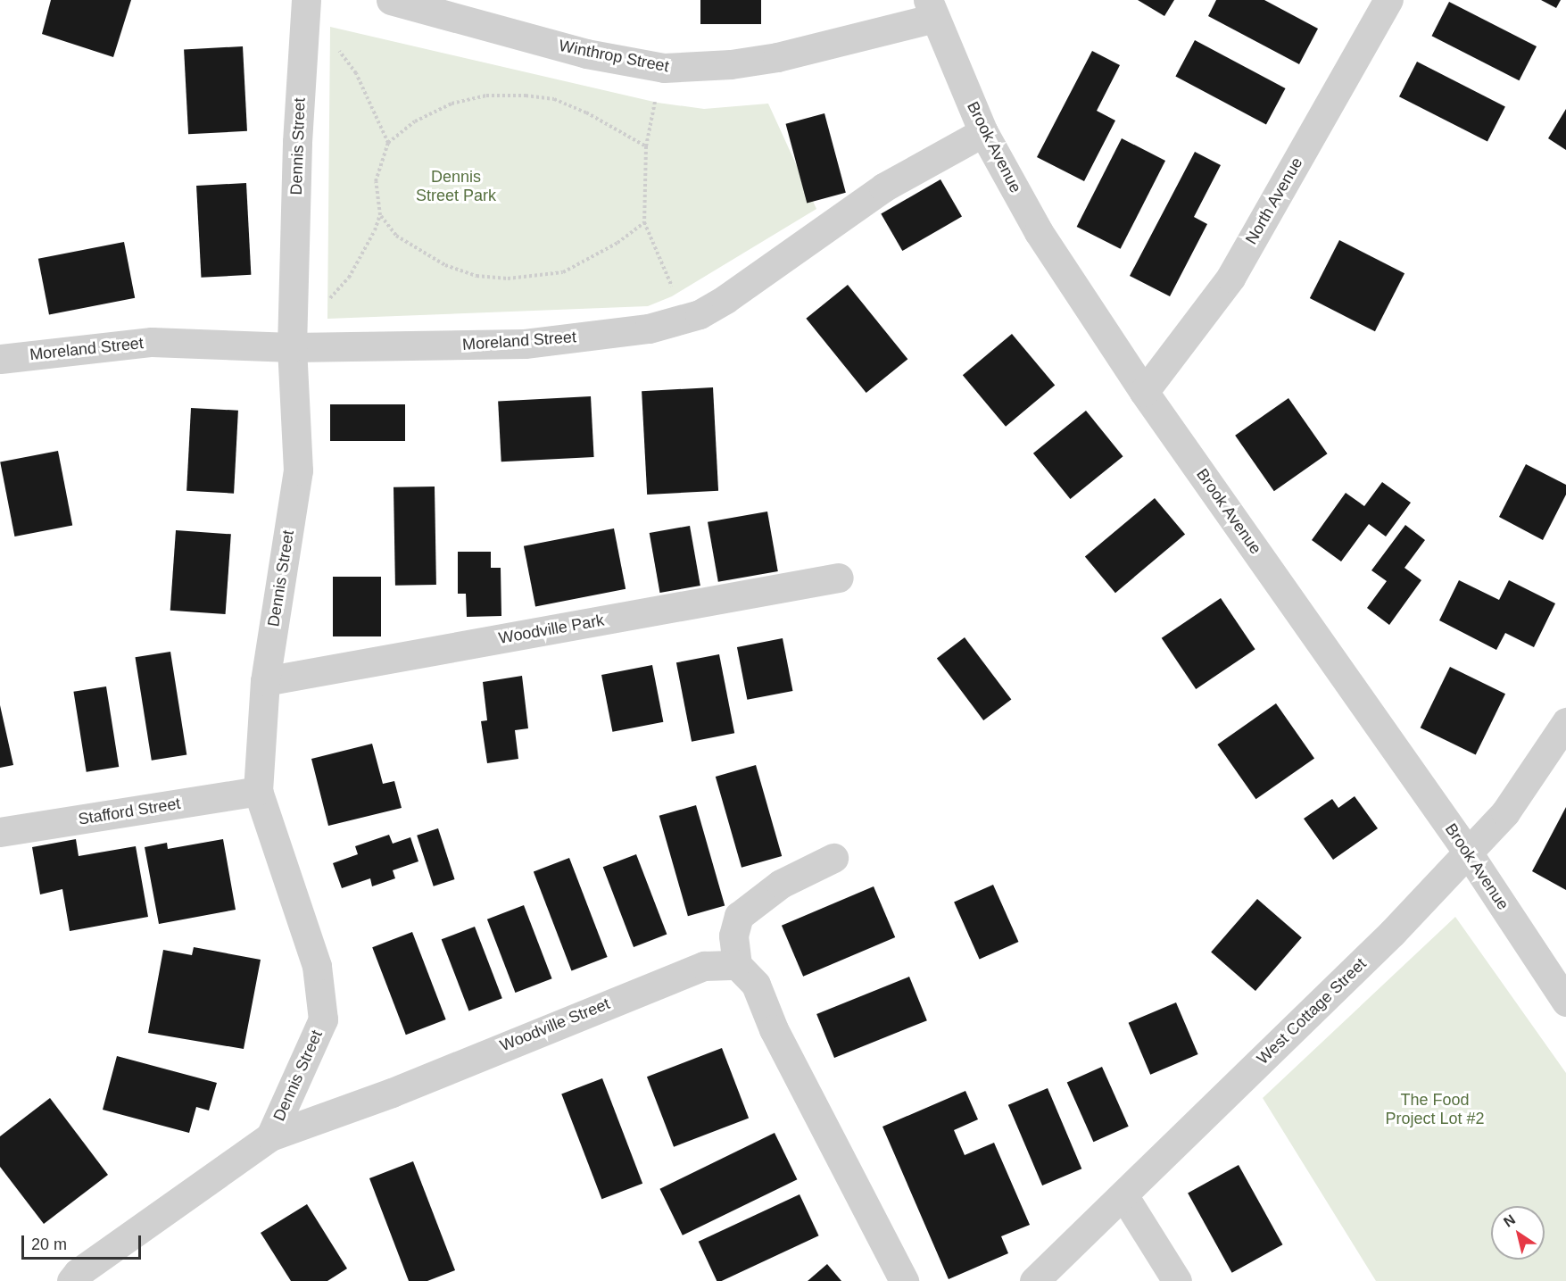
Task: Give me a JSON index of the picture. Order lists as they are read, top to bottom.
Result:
{
  "streets": {
    "street": [
      "Winthrop Street",
      "Dennis Street",
      "Brook Avenue",
      "North Avenue",
      "Moreland Street",
      "Woodville Park",
      "Stafford Street",
      "West Cottage Street",
      "Woodville Street"
    ]
  },
  "crossings": [
    ["Winthrop Street", "Brook Avenue"],
    ["Dennis Street", "Moreland Street"],
    ["Dennis Street", "Woodville Park"],
    ["Dennis Street", "Stafford Street"],
    ["Dennis Street", "Woodville Street"],
    ["Brook Avenue", "North Avenue"],
    ["Brook Avenue", "Moreland Street"],
    ["Brook Avenue", "West Cottage Street"]
  ],
  "parks": ["Dennis Street Park", "The Food Project Lot #2"],
  "scale_bar": "20 m",
  "north": "top left"
}
